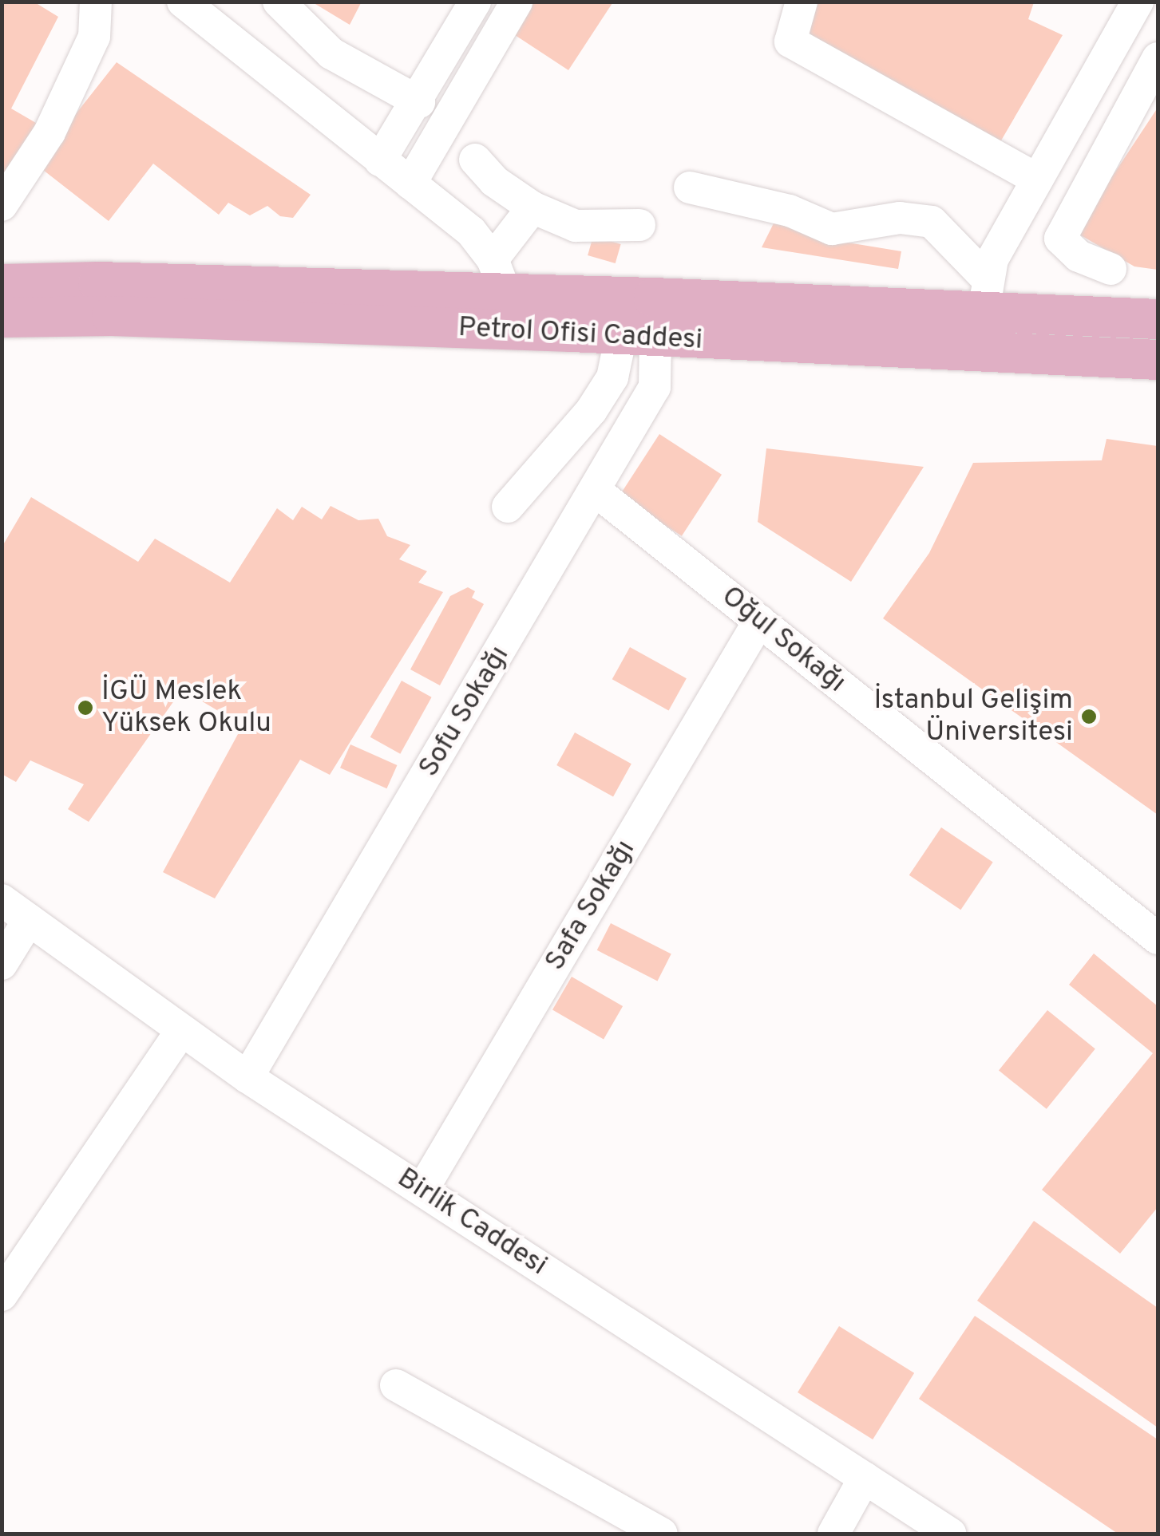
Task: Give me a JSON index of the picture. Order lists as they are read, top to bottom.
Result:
{
  "streets": {
    "main road": ["Petrol Ofisi Caddesi"],
    "street": [
      "Oğul Sokağı",
      "Sofu Sokağı",
      "Safa Sokağı",
      "Birlik Caddesi"
    ]
  },
  "crossings": [
    ["Petrol Ofisi Caddesi", "Sofu Sokağı"],
    ["Oğul Sokağı", "Sofu Sokağı"],
    ["Oğul Sokağı", "Safa Sokağı"],
    ["Sofu Sokağı", "Birlik Caddesi"],
    ["Safa Sokağı", "Birlik Caddesi"]
  ],
  "places": ["İGÜ Meslek Yüksek Okulu", "İstanbul Gelişim Üniversitesi"]
}
